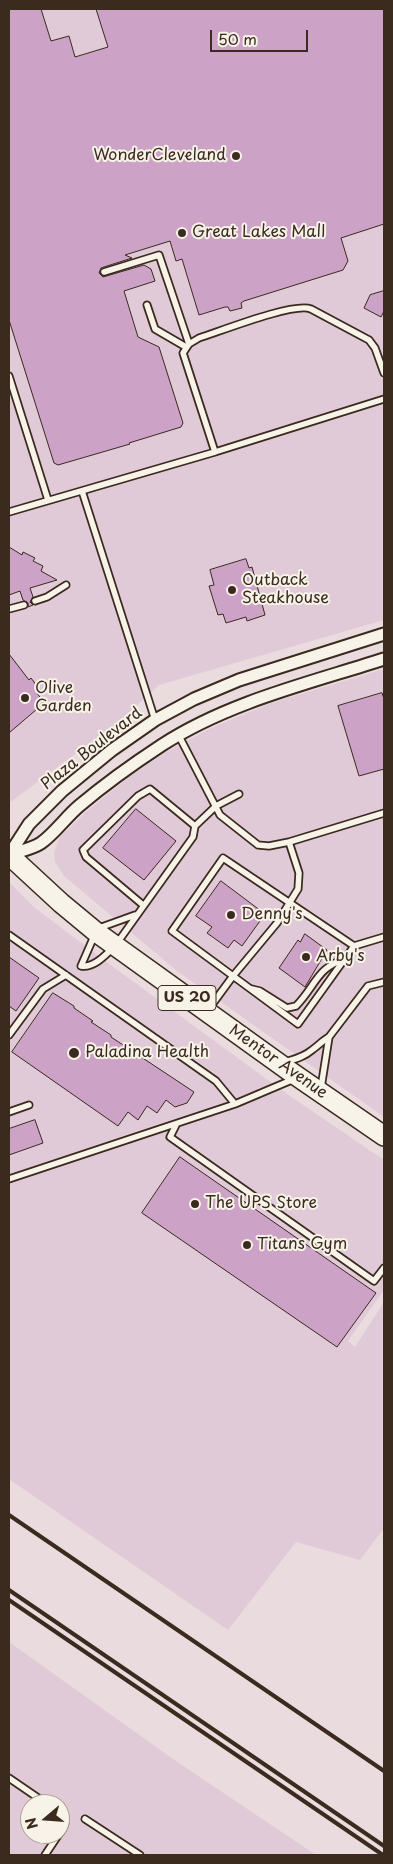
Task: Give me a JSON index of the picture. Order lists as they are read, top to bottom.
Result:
{
  "streets": {
    "main road": ["US 20", "Mentor Avenue"],
    "street": ["Plaza Boulevard"]
  },
  "crossings": [
    ["Plaza Boulevard", "Mentor Avenue"]
  ],
  "places": [
    "WonderCleveland",
    "Great Lakes Mall",
    "Outback Steakhouse",
    "Olive Garden",
    "Denny's",
    "Arby's",
    "Paladina Health",
    "The UPS Store",
    "Titans Gym"
  ],
  "scale_bar": "50 m",
  "north": "left"
}
